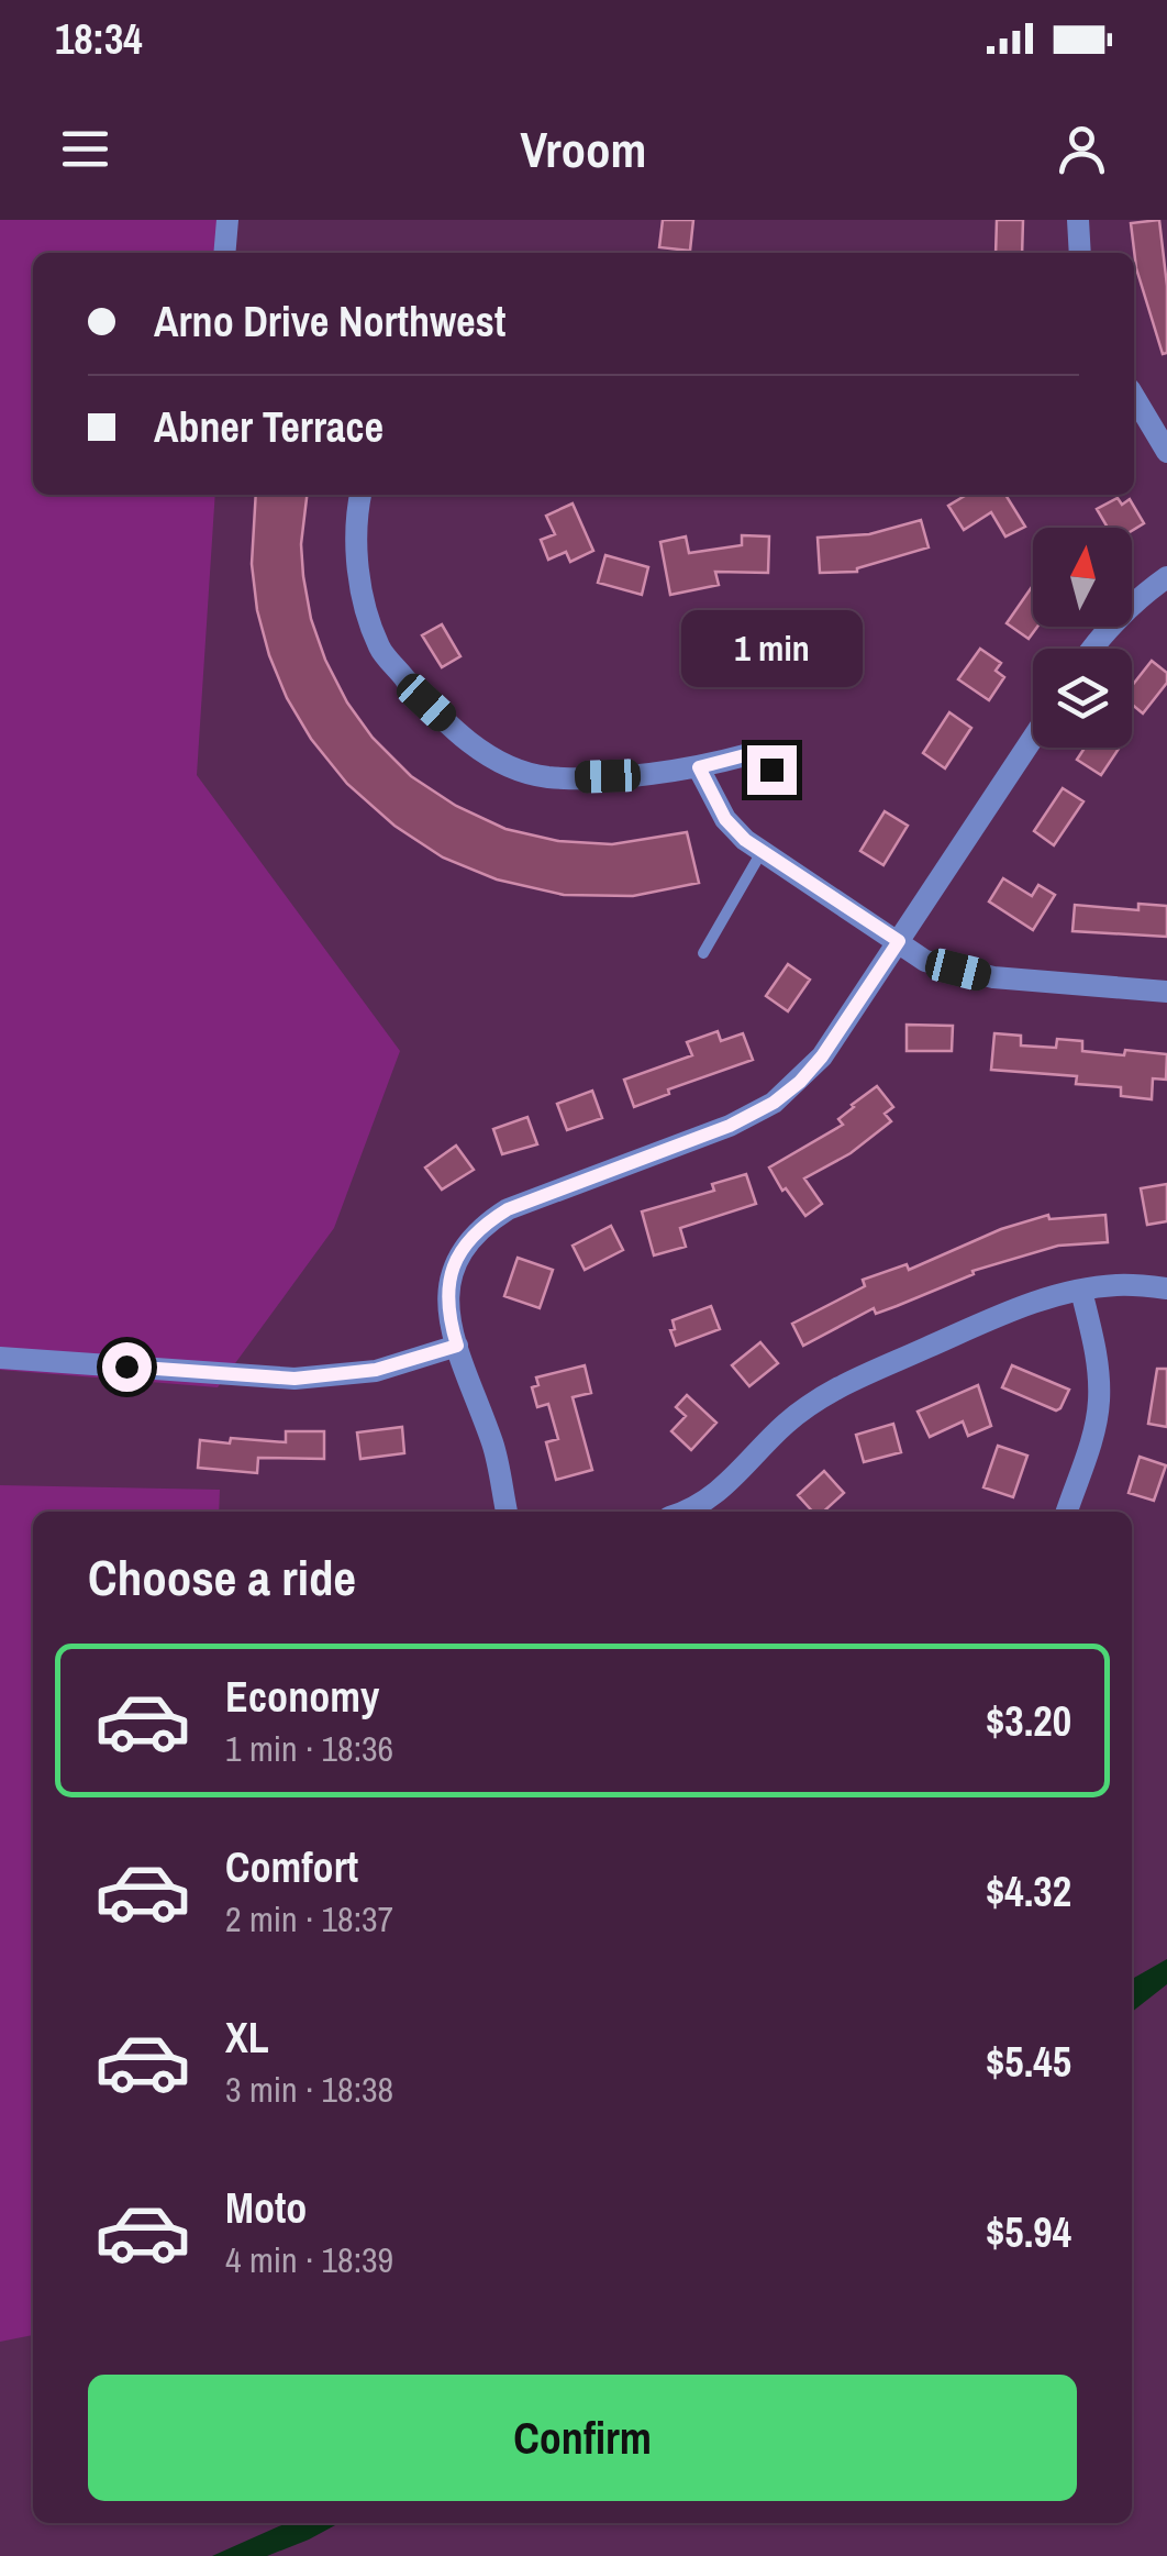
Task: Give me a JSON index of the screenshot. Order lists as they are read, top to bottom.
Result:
{
  "north": "top",
  "page": {
    "status": "18:34",
    "header": "Vroom",
    "banner": ["Arno Drive Northwest", "Abner Terrace"],
    "bubble": "1 min",
    "heading": "Choose a ride",
    "list": [
      {
        "name": "Economy",
        "note": "1 min · 18:36",
        "value": "$3.20"
      },
      {
        "name": "Comfort",
        "note": "2 min · 18:37",
        "value": "$4.32"
      },
      {
        "name": "XL",
        "note": "3 min · 18:38",
        "value": "$5.45"
      },
      {
        "name": "Moto",
        "note": "4 min · 18:39",
        "value": "$5.94"
      }
    ],
    "buttons": "Confirm"
  }
}
